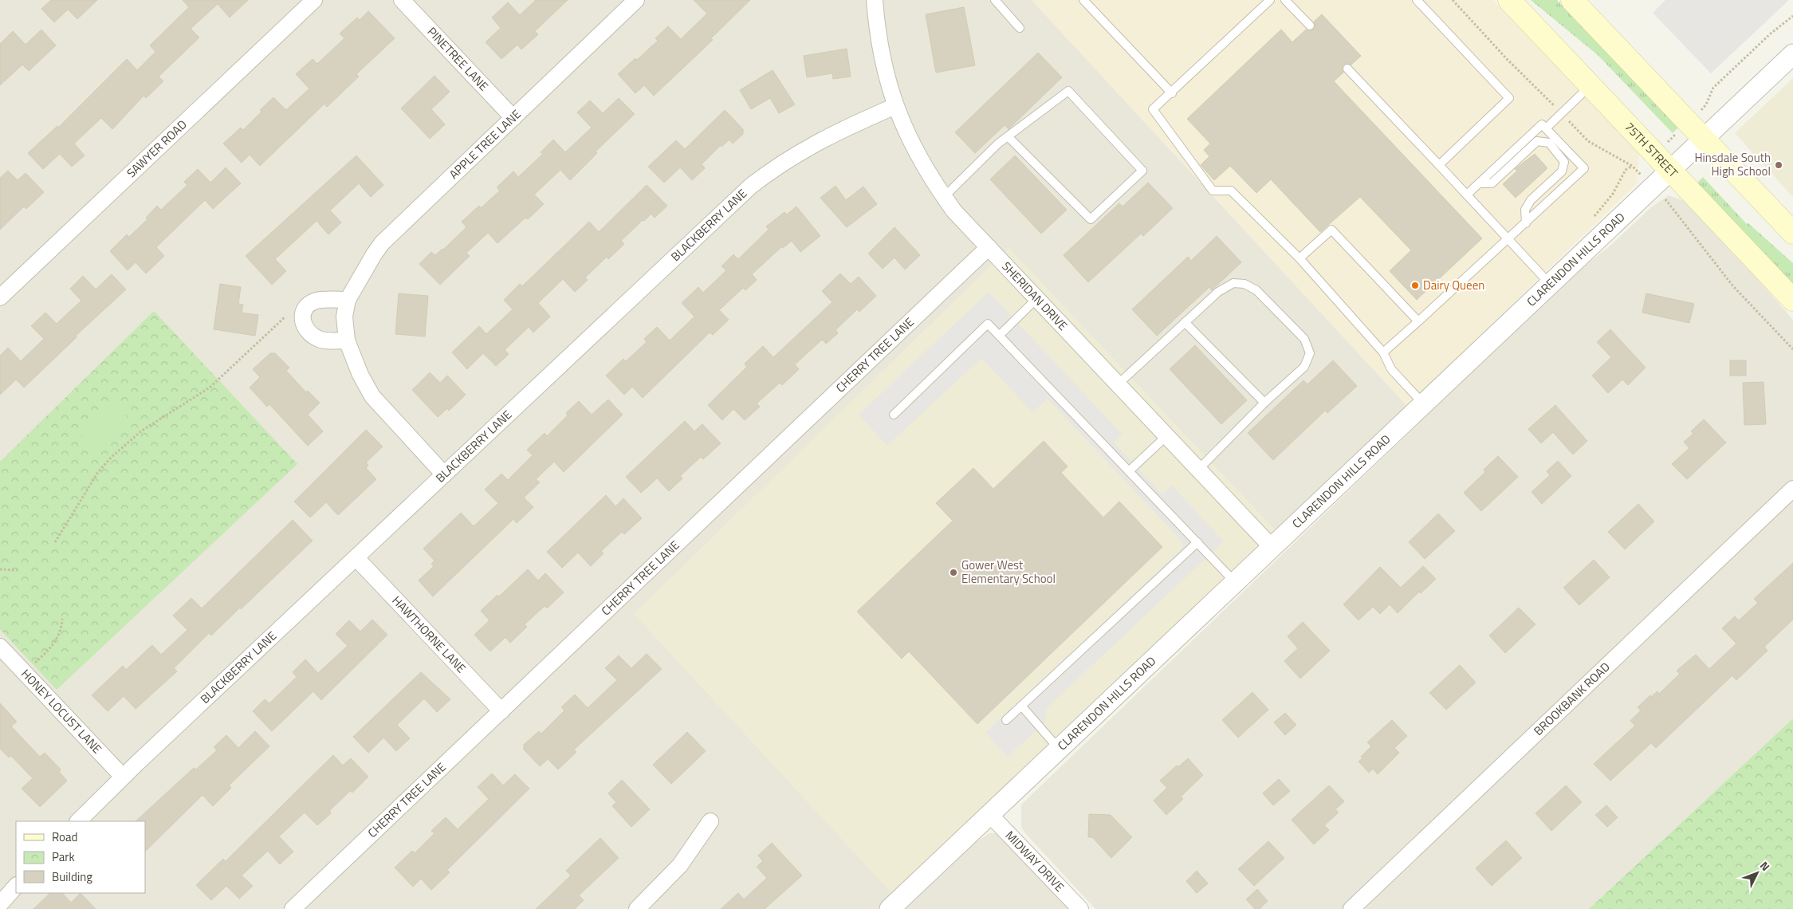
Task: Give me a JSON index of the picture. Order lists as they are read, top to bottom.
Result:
{
  "streets": {
    "main road": ["75TH STREET"],
    "street": [
      "PINETREE LANE",
      "APPLE TREE LANE",
      "SAWYER ROAD",
      "BLACKBERRY LANE",
      "CLARENDON HILLS ROAD",
      "SHERIDAN DRIVE",
      "CHERRY TREE LANE",
      "HAWTHORNE LANE",
      "BROOKBANK ROAD",
      "HONEY LOCUST LANE",
      "MIDWAY DRIVE"
    ]
  },
  "crossings": [
    ["PINETREE LANE", "APPLE TREE LANE"],
    ["APPLE TREE LANE", "BLACKBERRY LANE"],
    ["75TH STREET", "CLARENDON HILLS ROAD"],
    ["BLACKBERRY LANE", "SHERIDAN DRIVE"],
    ["BLACKBERRY LANE", "HAWTHORNE LANE"],
    ["BLACKBERRY LANE", "HONEY LOCUST LANE"],
    ["CLARENDON HILLS ROAD", "SHERIDAN DRIVE"],
    ["CLARENDON HILLS ROAD", "MIDWAY DRIVE"],
    ["SHERIDAN DRIVE", "CHERRY TREE LANE"],
    ["CHERRY TREE LANE", "HAWTHORNE LANE"]
  ],
  "places": ["Hinsdale South High School", "Dairy Queen", "Gower West Elementary School"],
  "legend": ["Road", "Park", "Building"],
  "north": "top right"
}
